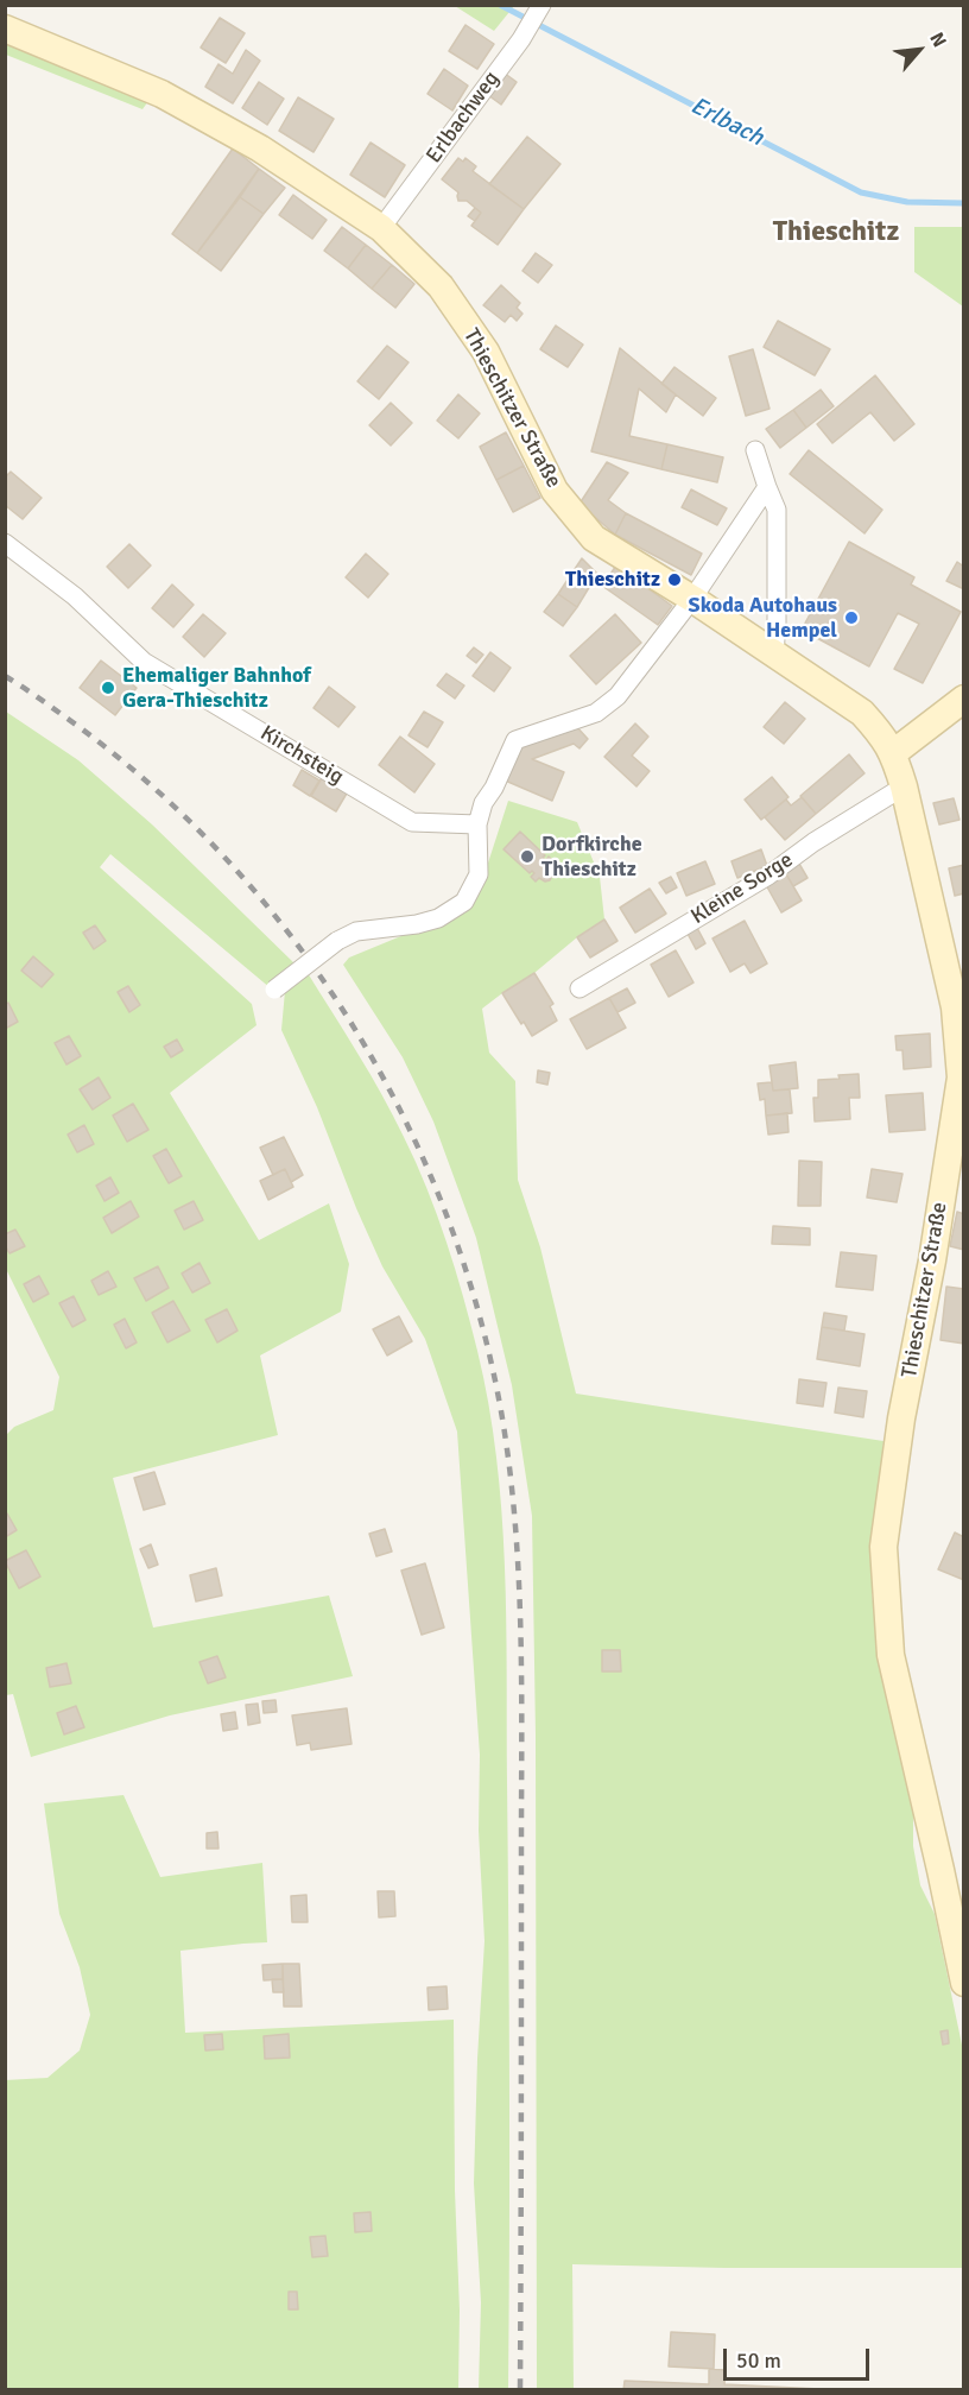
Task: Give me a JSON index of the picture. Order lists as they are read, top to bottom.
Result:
{
  "streets": {
    "main road": ["Thieschitzer Straße"],
    "street": ["Erlbachweg", "Kirchsteig", "Kleine Sorge"]
  },
  "crossings": [
    ["Erlbachweg", "Thieschitzer Straße"],
    ["Thieschitzer Straße", "Kleine Sorge"]
  ],
  "districts": ["Thieschitz"],
  "water": ["Erlbach"],
  "places": [
    "Thieschitz",
    "Skoda Autohaus Hempel",
    "Ehemaliger Bahnhof Gera-Thieschitz",
    "Dorfkirche Thieschitz"
  ],
  "scale_bar": "50 m",
  "north": "top right"
}
